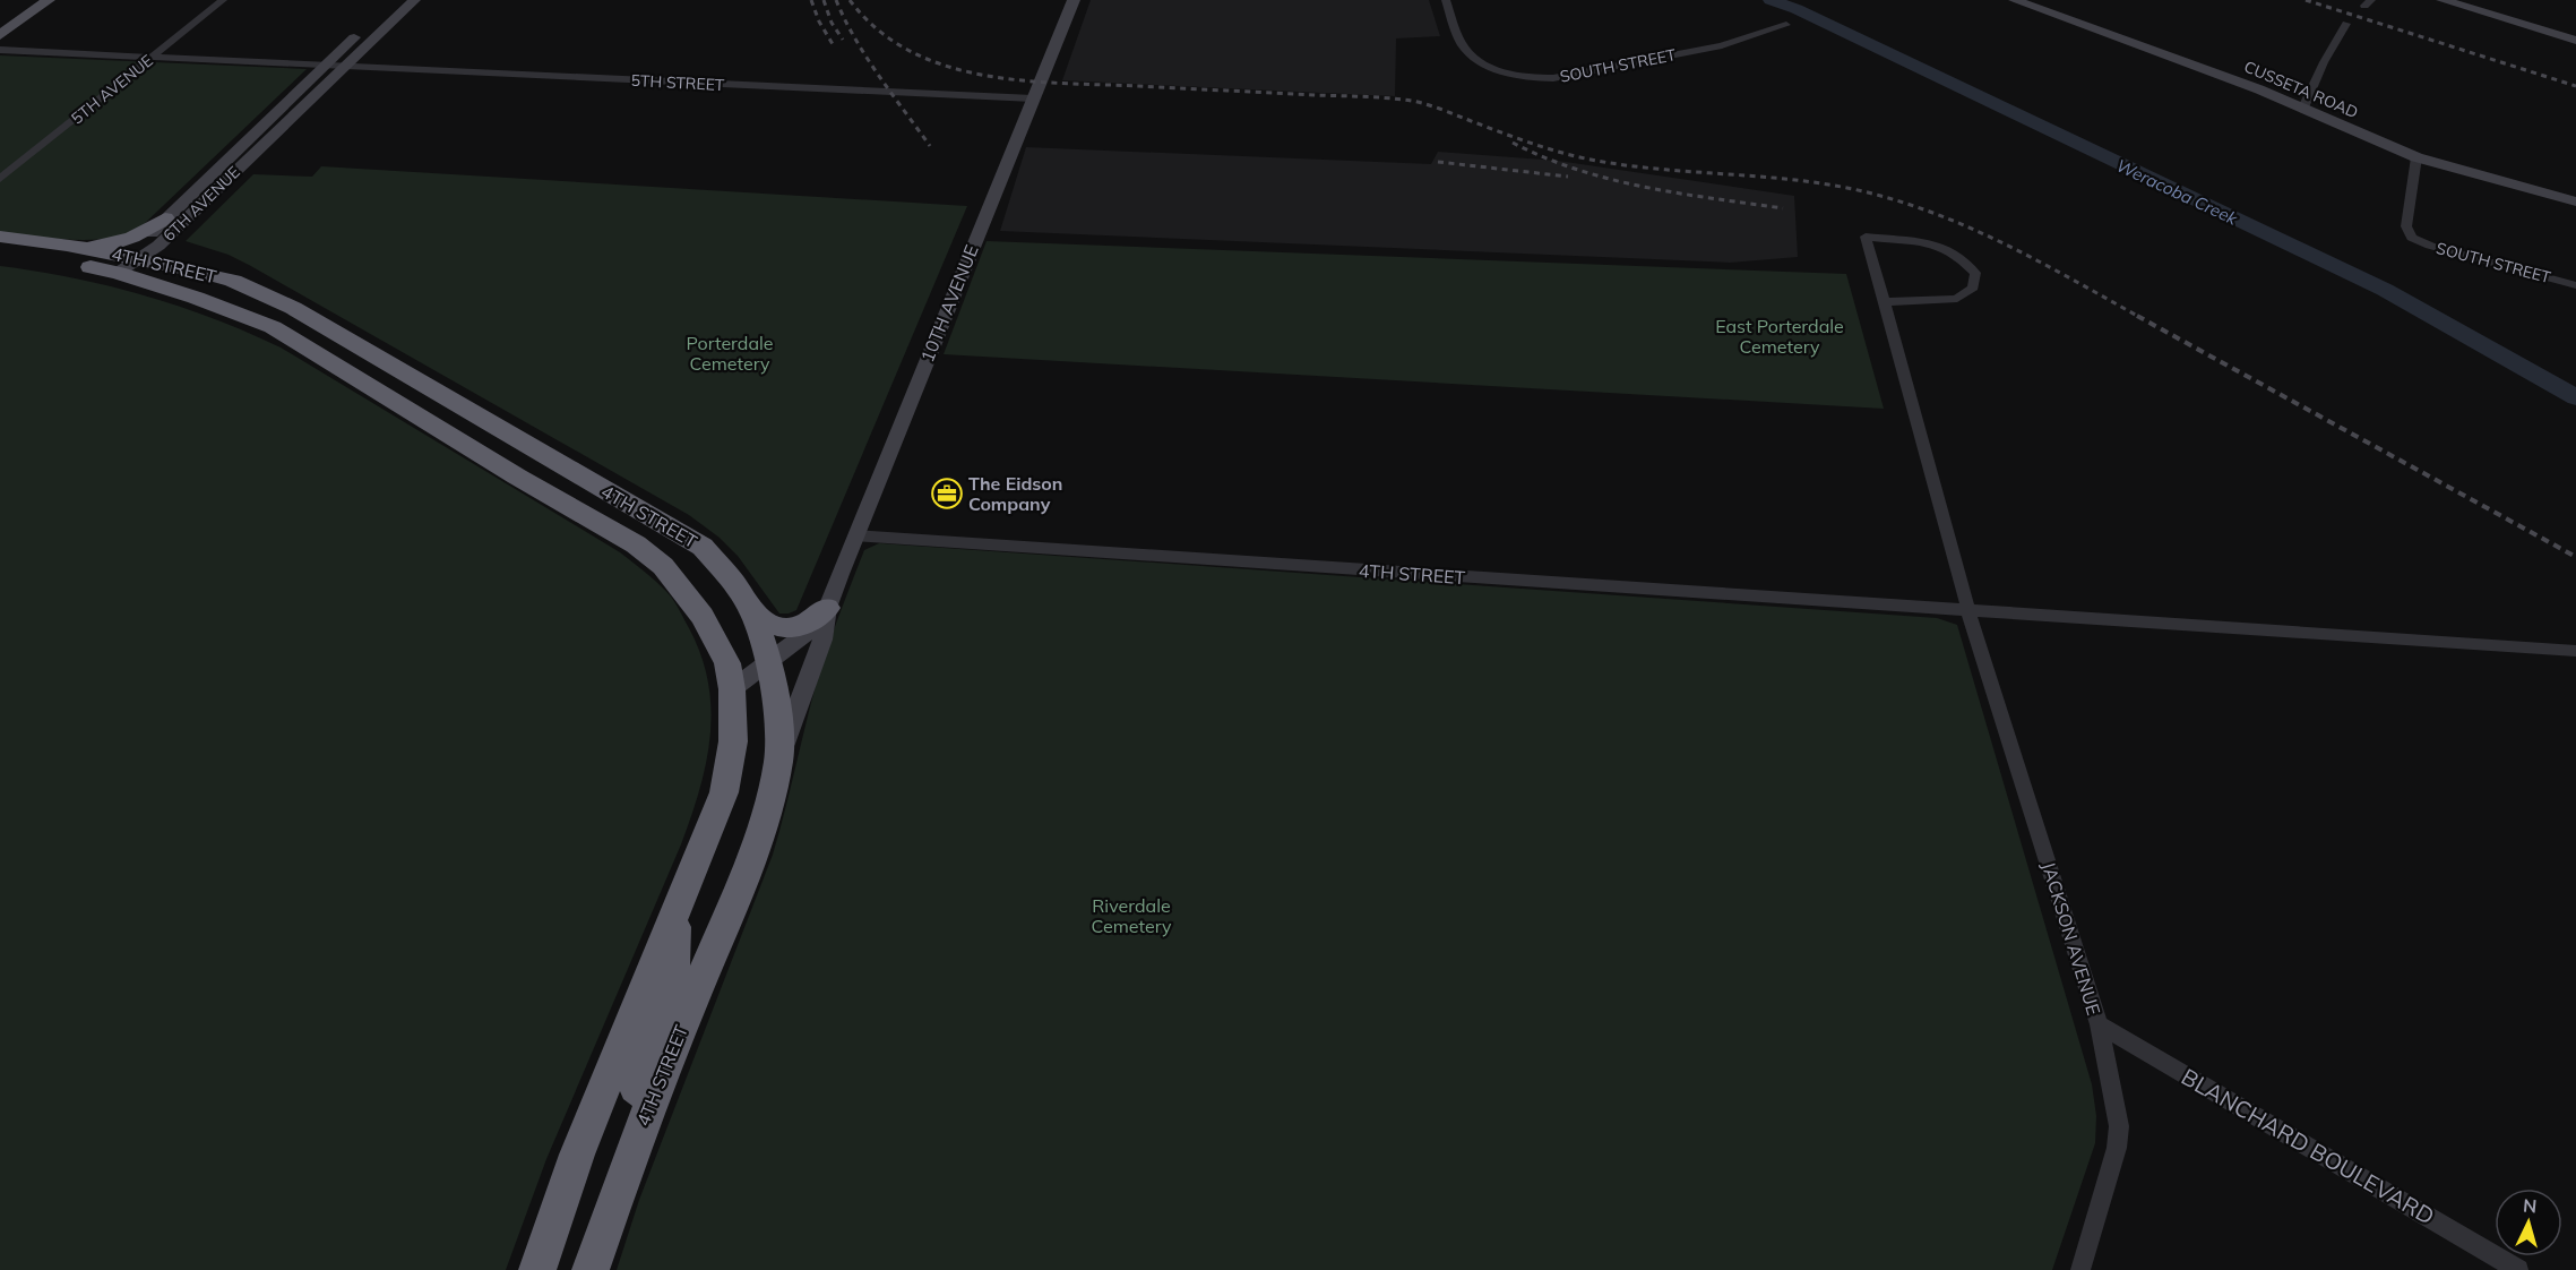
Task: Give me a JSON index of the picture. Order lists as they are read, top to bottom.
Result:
{
  "streets": {
    "highway": ["4TH STREET"],
    "main road": ["CUSSETA ROAD", "6TH AVENUE", "10TH AVENUE"],
    "street": [
      "SOUTH STREET",
      "5TH STREET",
      "5TH AVENUE",
      "JACKSON AVENUE",
      "BLANCHARD BOULEVARD"
    ]
  },
  "crossings": [
    ["SOUTH STREET", "CUSSETA ROAD"],
    ["5TH STREET", "5TH AVENUE"],
    ["5TH STREET", "6TH AVENUE"],
    ["5TH STREET", "10TH AVENUE"],
    ["6TH AVENUE", "4TH STREET"],
    ["4TH STREET", "10TH AVENUE"],
    ["4TH STREET", "JACKSON AVENUE"],
    ["JACKSON AVENUE", "BLANCHARD BOULEVARD"]
  ],
  "water": ["Weracoba Creek"],
  "parks": ["East Porterdale Cemetery", "Porterdale Cemetery", "Riverdale Cemetery"],
  "places": {
    "office": ["The Eidson Company"]
  },
  "north": "top"
}
